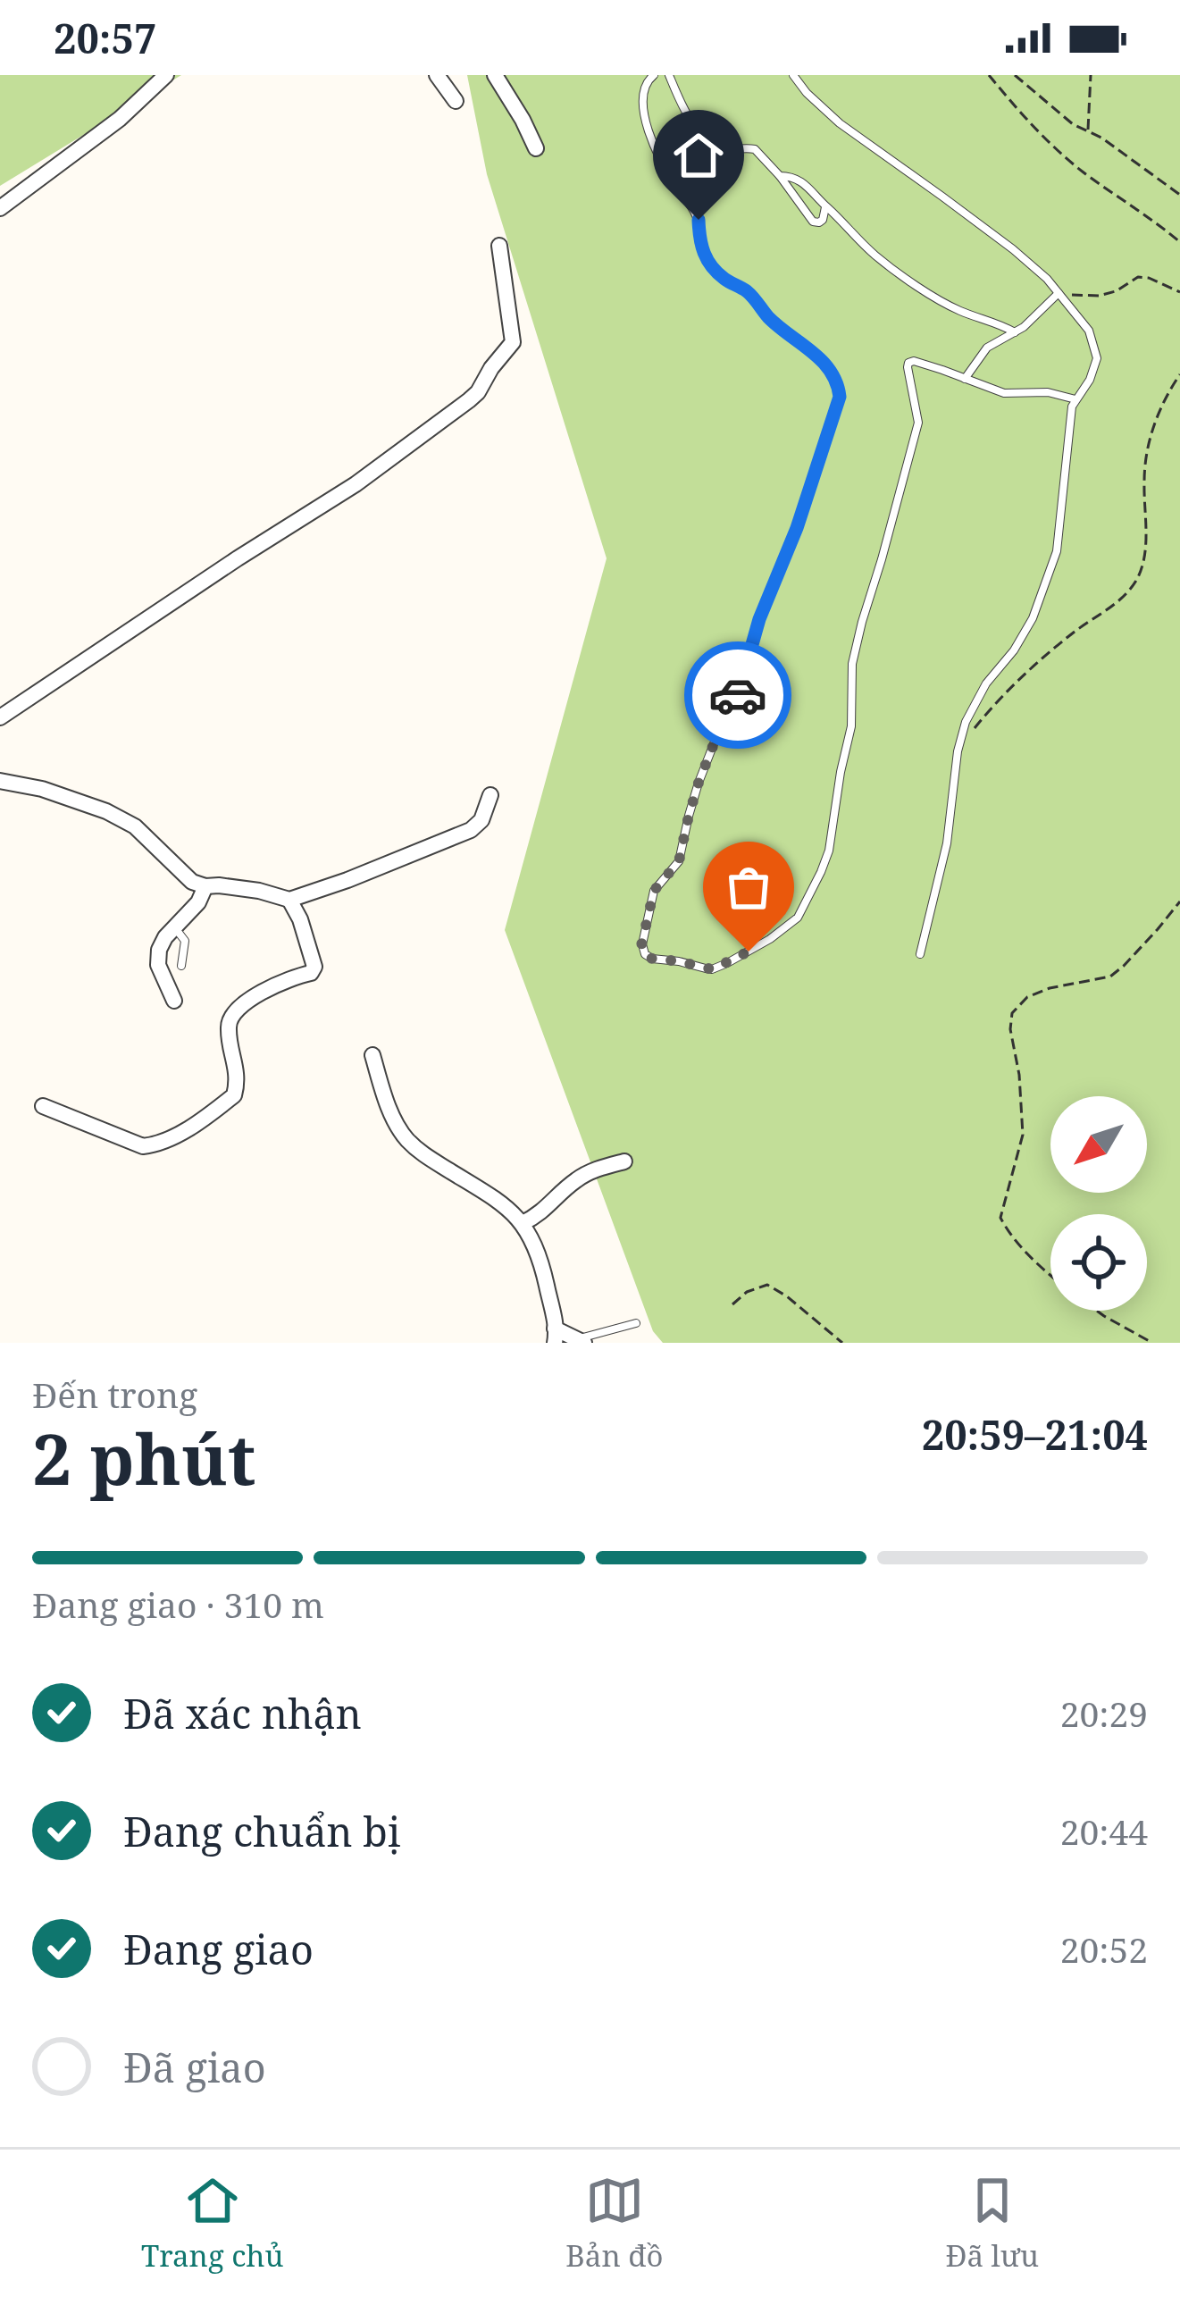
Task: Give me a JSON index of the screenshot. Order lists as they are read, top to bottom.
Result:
{
  "north": "bottom left",
  "page": {
    "status": "20:57",
    "heading": ["2 phút", "Đến trong", "20:59–21:04"],
    "bar": "Đang giao · 310 m",
    "list": [
      ["Đã xác nhận", "20:29"],
      ["Đang chuẩn bị", "20:44"],
      ["Đang giao", "20:52"],
      "Đã giao"
    ],
    "tabs": ["Trang chủ", "Bản đồ", "Đã lưu"]
  }
}
